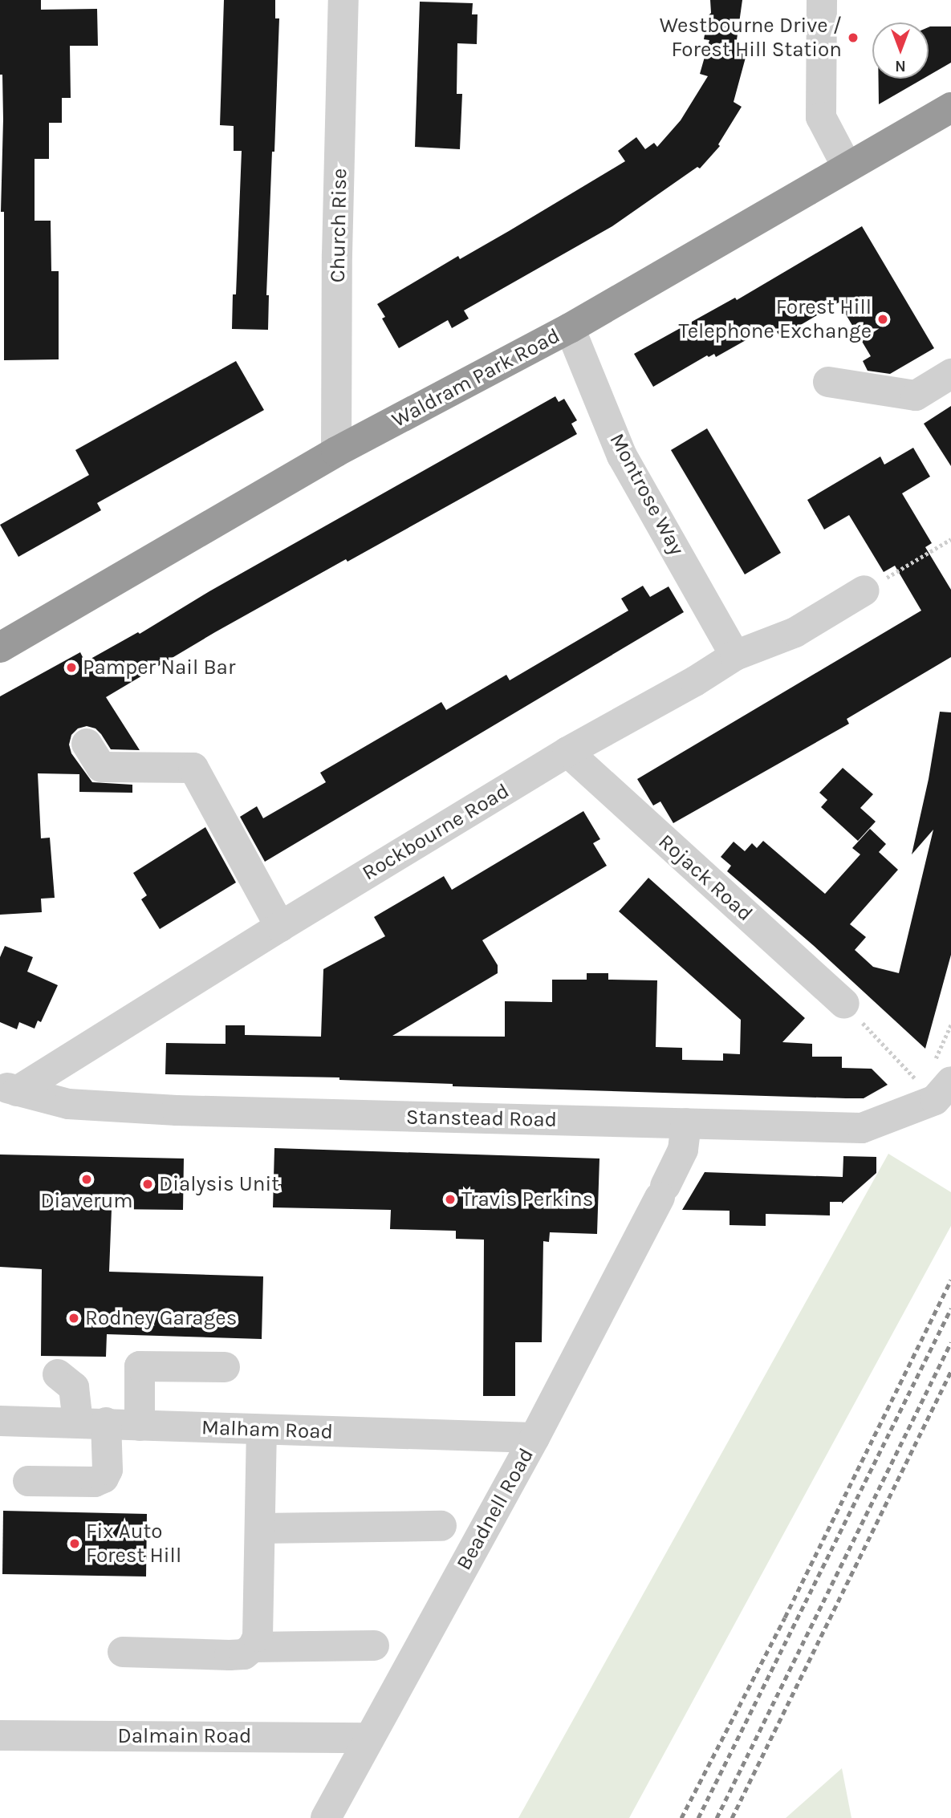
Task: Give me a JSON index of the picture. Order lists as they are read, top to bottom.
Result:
{
  "streets": {
    "highway": ["Waldram Park Road"],
    "street": [
      "Church Rise",
      "Montrose Way",
      "Rockbourne Road",
      "Rojack Road",
      "Stanstead Road",
      "Malham Road",
      "Beadnell Road",
      "Dalmain Road"
    ]
  },
  "crossings": [
    ["Church Rise", "Waldram Park Road"],
    ["Waldram Park Road", "Montrose Way"],
    ["Montrose Way", "Rockbourne Road"],
    ["Rockbourne Road", "Rojack Road"],
    ["Rockbourne Road", "Stanstead Road"],
    ["Stanstead Road", "Beadnell Road"],
    ["Malham Road", "Beadnell Road"],
    ["Beadnell Road", "Dalmain Road"]
  ],
  "places": [
    "Westbourne Drive / Forest Hill Station",
    "Forest Hill Telephone Exchange",
    "Pamper Nail Bar",
    "Diaverum",
    "Dialysis Unit",
    "Travis Perkins",
    "Rodney Garages",
    "Fix Auto Forest Hill"
  ],
  "north": "bottom"
}
